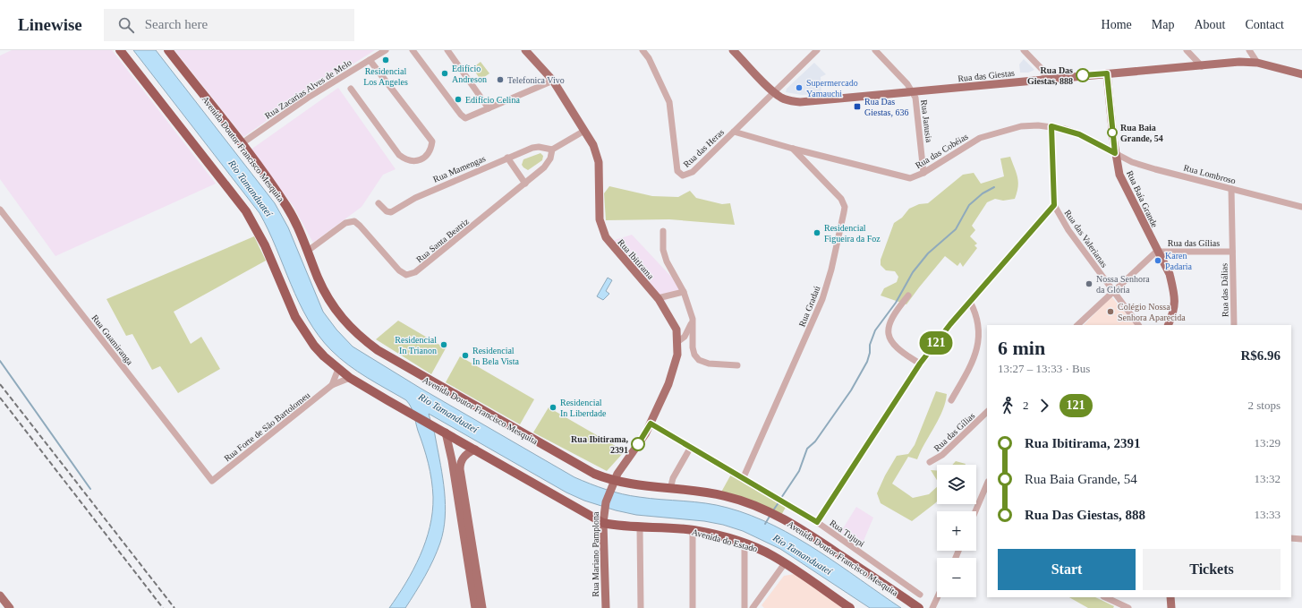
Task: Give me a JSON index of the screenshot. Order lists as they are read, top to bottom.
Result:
{
  "streets": {
    "highway": ["Avenida Doutor Francisco Mesquita", "Avenida do Estado"],
    "main road": [
      "Rua das Giestas",
      "Rua Baía Grande",
      "Rua Ibitirama",
      "Rua Mariano Pamplona"
    ],
    "street": [
      "Rua Zacarias Alves de Melo",
      "Rua Janusia",
      "Rua das Heras",
      "Rua das Cobéias",
      "Rua Mamengas",
      "Rua Lombroso",
      "Rua das Valerianas",
      "Rua Santa Beatriz",
      "Rua das Gílias",
      "Rua das Dálias",
      "Rua Gradaú",
      "Rua Guamiranga",
      "Rua Forte de São Bartolomeu",
      "Rua Tujupi"
    ]
  },
  "crossings": [
    ["Rua das Giestas", "Rua Janusia"],
    ["Rua das Giestas", "Rua das Heras"],
    ["Rua das Giestas", "Rua Baía Grande"],
    ["Rua Zacarias Alves de Melo", "Avenida Doutor Francisco Mesquita"],
    ["Rua Janusia", "Rua das Cobéias"],
    ["Rua das Heras", "Rua das Cobéias"],
    ["Avenida Doutor Francisco Mesquita", "Rua Santa Beatriz"],
    ["Avenida Doutor Francisco Mesquita", "Rua Ibitirama"],
    ["Avenida Doutor Francisco Mesquita", "Rua Mariano Pamplona"],
    ["Rua das Cobéias", "Rua Lombroso"],
    ["Rua das Cobéias", "Rua Baía Grande"],
    ["Rua das Cobéias", "Rua das Valerianas"],
    ["Rua das Cobéias", "Rua Gradaú"],
    ["Rua Mamengas", "Rua Santa Beatriz"],
    ["Rua Lombroso", "Rua Baía Grande"],
    ["Rua Lombroso", "Rua das Dálias"],
    ["Rua Baía Grande", "Rua das Gílias"],
    ["Rua das Valerianas", "Rua das Gílias"],
    ["Rua das Gílias", "Rua das Dálias"],
    ["Rua Ibitirama", "Rua Tujupi"],
    ["Rua Ibitirama", "Rua Mariano Pamplona"],
    ["Rua Gradaú", "Rua Tujupi"],
    ["Rua Guamiranga", "Rua Forte de São Bartolomeu"],
    ["Avenida do Estado", "Rua Mariano Pamplona"]
  ],
  "water": ["Rio Tamanduateí"],
  "places": {
    "other": [
      "Residencial Los Angeles",
      "Edifício Andreson",
      "Rua Das Giestas, 888",
      "Telefonica Vivo",
      "Supermercado Yamauchi",
      "Edifício Celina",
      "Rua Baia Grande, 54",
      "Residencial Figueira da Foz",
      "Karen Padaria",
      "Nossa Senhora da Glória",
      "Colégio Nossa Senhora Aparecida",
      "Residencial In Trianon",
      "Residencial In Bela Vista",
      "Residencial In Liberdade",
      "Rua Ibitirama, 2391"
    ],
    "transit": ["Rua Das Giestas, 636"]
  },
  "lines": ["bus line 121"],
  "page": {
    "header": "Linewise",
    "search": "Search here",
    "nav": [
      "Home",
      "Map",
      "About",
      "Contact"
    ],
    "on_map": "121",
    "heading": ["6 min", "13:27 – 13:33 · Bus", "R$6.96"],
    "legs": ["2", "121", "2 stops"],
    "list": [
      {
        "name": "Rua Ibitirama, 2391",
        "value": "13:29"
      },
      {
        "name": "Rua Baia Grande, 54",
        "value": "13:32"
      },
      {
        "name": "Rua Das Giestas, 888",
        "value": "13:33"
      }
    ],
    "map_buttons": ["+", "−"],
    "buttons": ["Start", "Tickets"]
  }
}
